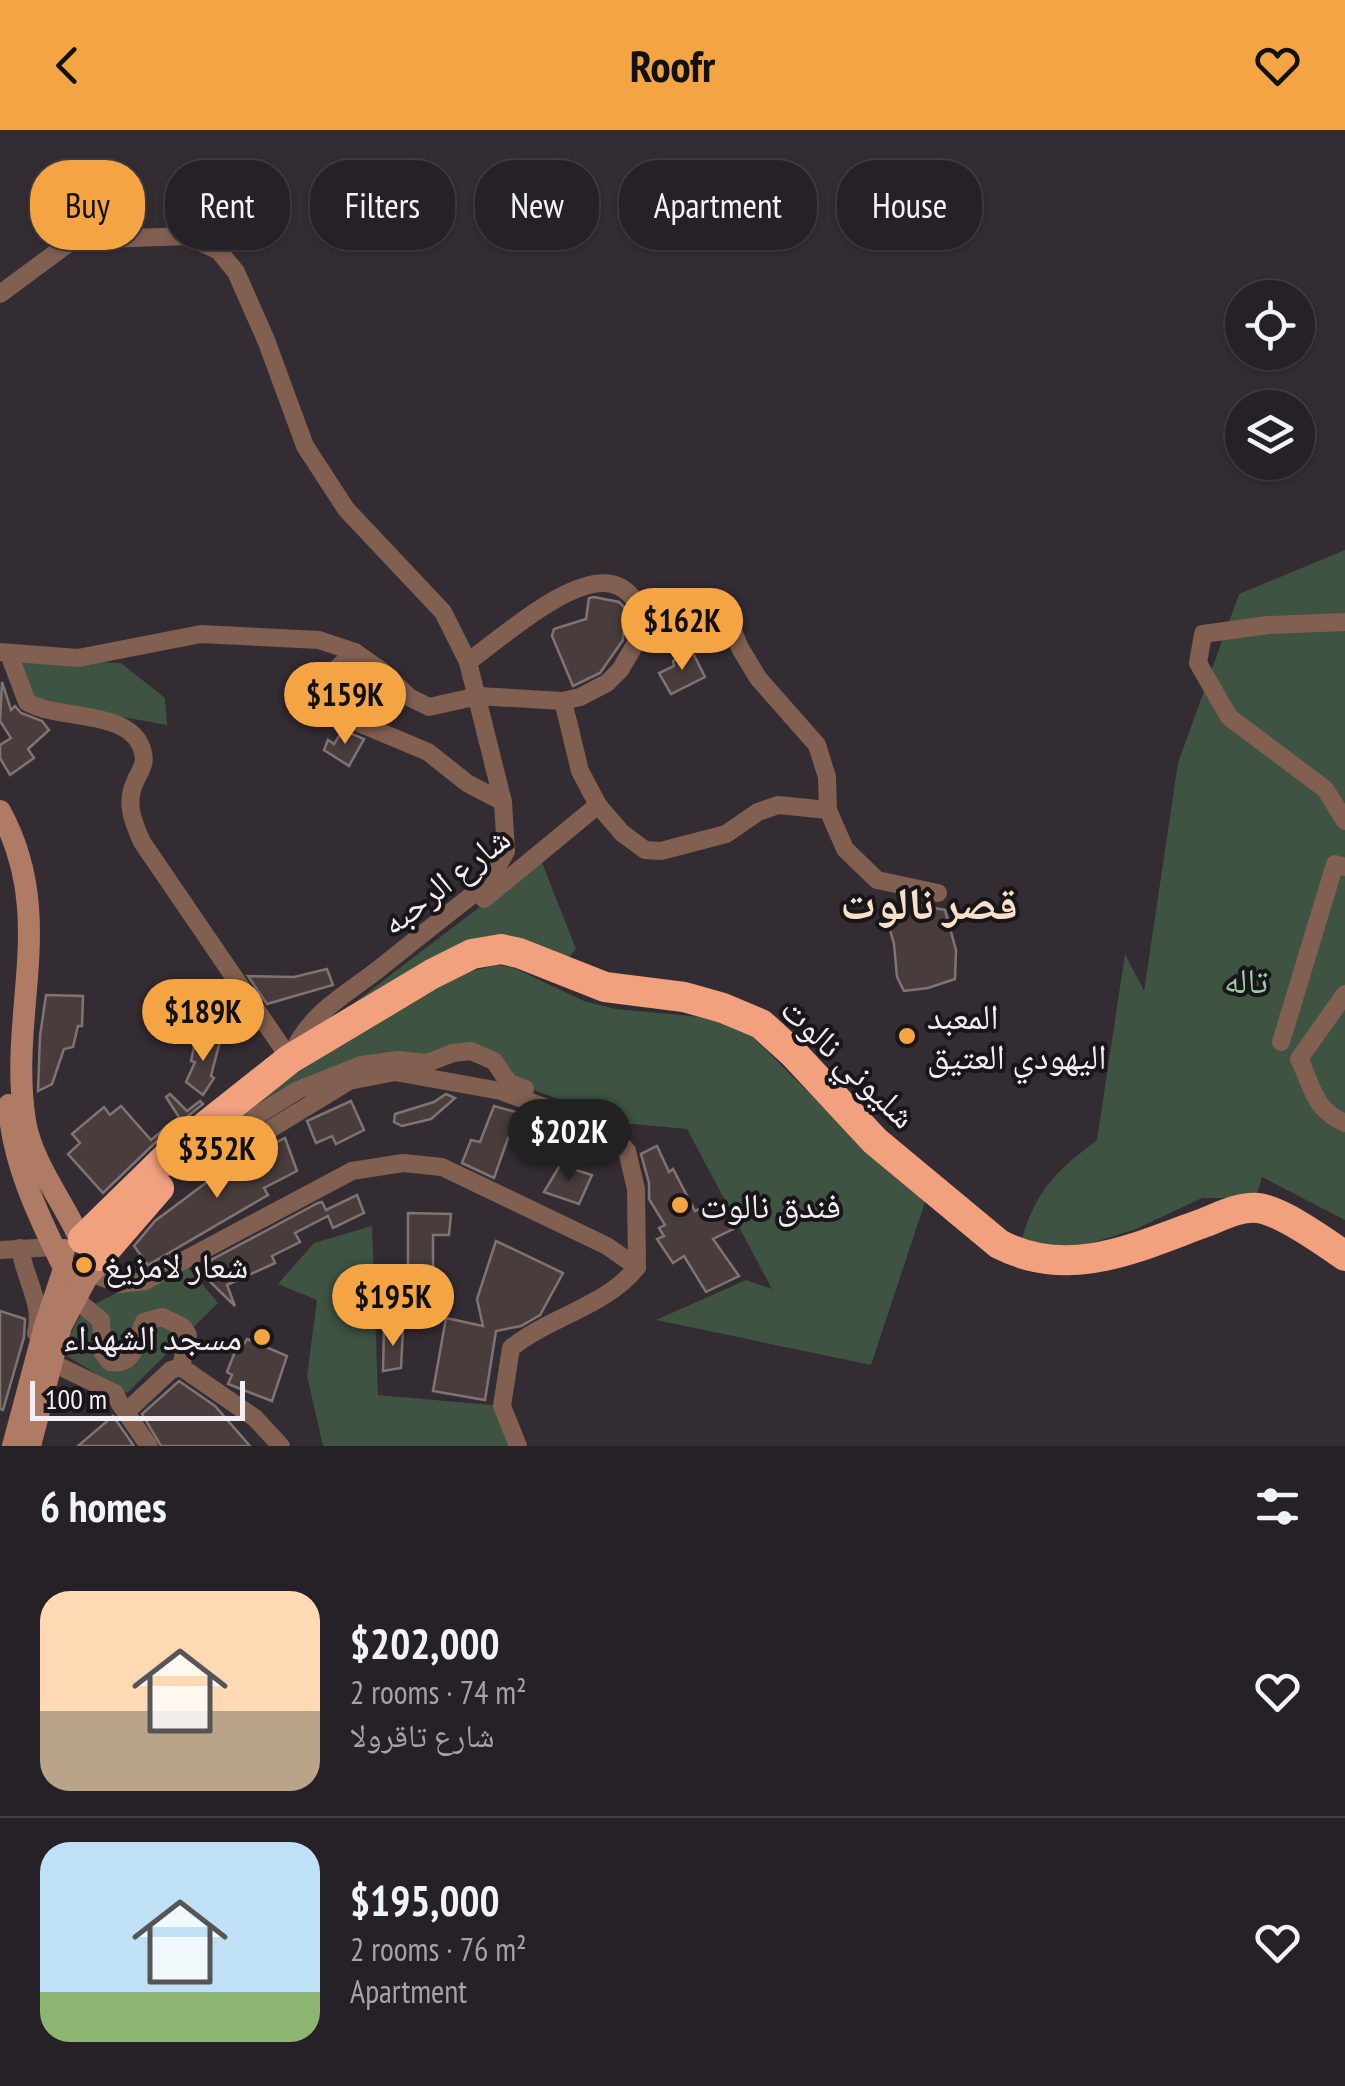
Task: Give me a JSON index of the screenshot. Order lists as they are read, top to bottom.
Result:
{
  "streets": {
    "highway": ["شليوني نالوت"],
    "street": ["شارع الرحبه"]
  },
  "districts": ["قصر نالوت"],
  "parks": ["تاله"],
  "places": [
    "المعبد اليهودي العتيق",
    "فندق نالوت",
    "شعار لامزيغ",
    "مسجد الشهداء"
  ],
  "scale_bar": "100 m",
  "page": {
    "header": "Roofr",
    "chip": [
      "Buy",
      "Rent",
      "Filters",
      "New",
      "Apartment",
      "House"
    ],
    "price": [
      "$162K",
      "$159K",
      "$189K",
      "$202K",
      "$352K",
      "$195K"
    ],
    "scale": "100 m",
    "heading": "6 homes",
    "list": [
      {
        "name": "$202,000",
        "note": "2 rooms · 74 m² · شارع تاقرولا"
      },
      {
        "name": "$195,000",
        "note": "2 rooms · 76 m² · Apartment"
      }
    ]
  }
}
